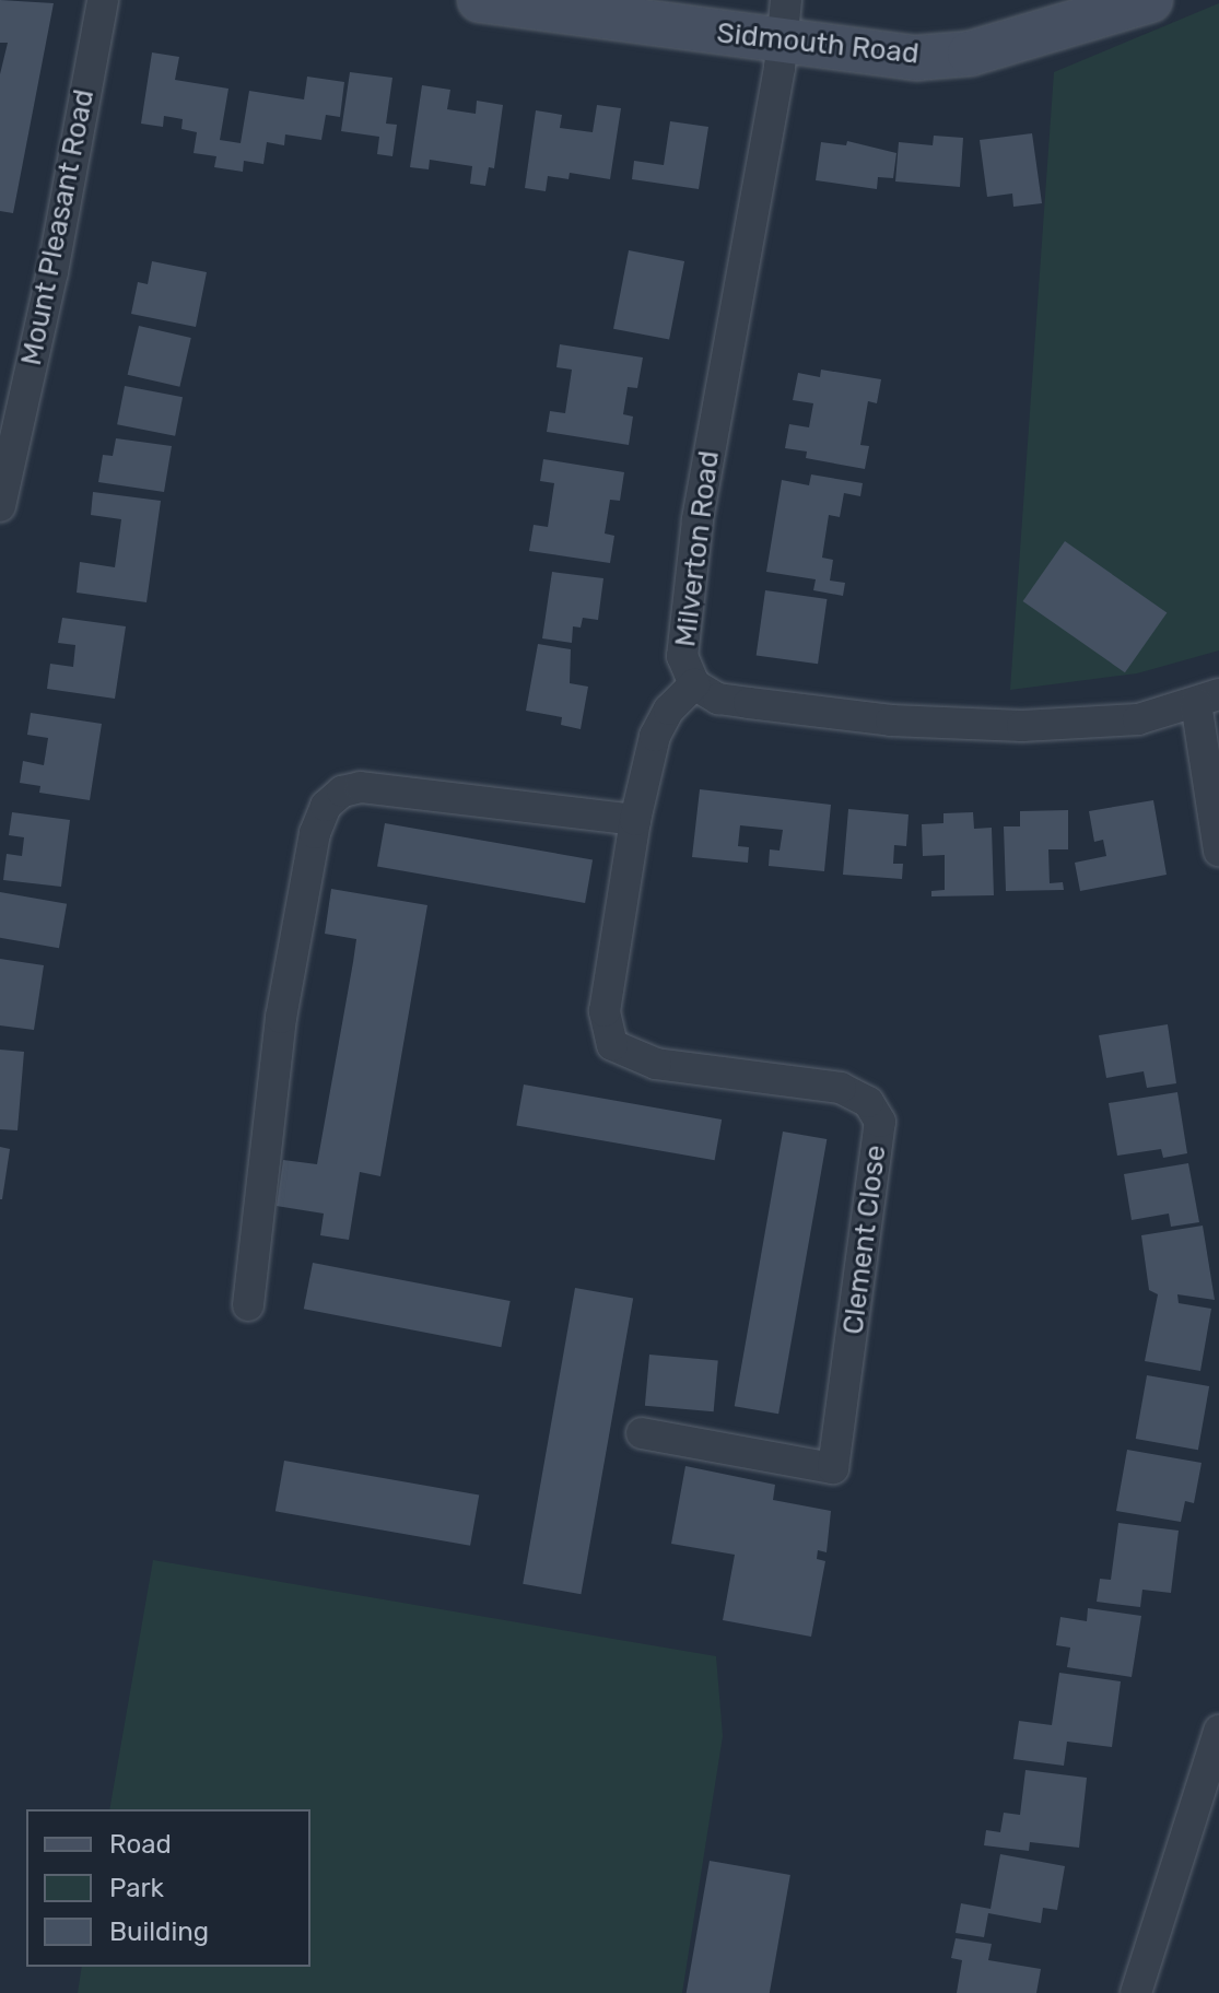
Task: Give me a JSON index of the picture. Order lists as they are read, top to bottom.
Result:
{
  "streets": {
    "street": [
      "Sidmouth Road",
      "Mount Pleasant Road",
      "Milverton Road",
      "Clement Close"
    ]
  },
  "crossings": [
    ["Sidmouth Road", "Milverton Road"],
    ["Milverton Road", "Clement Close"]
  ],
  "legend": ["Road", "Park", "Building"]
}
